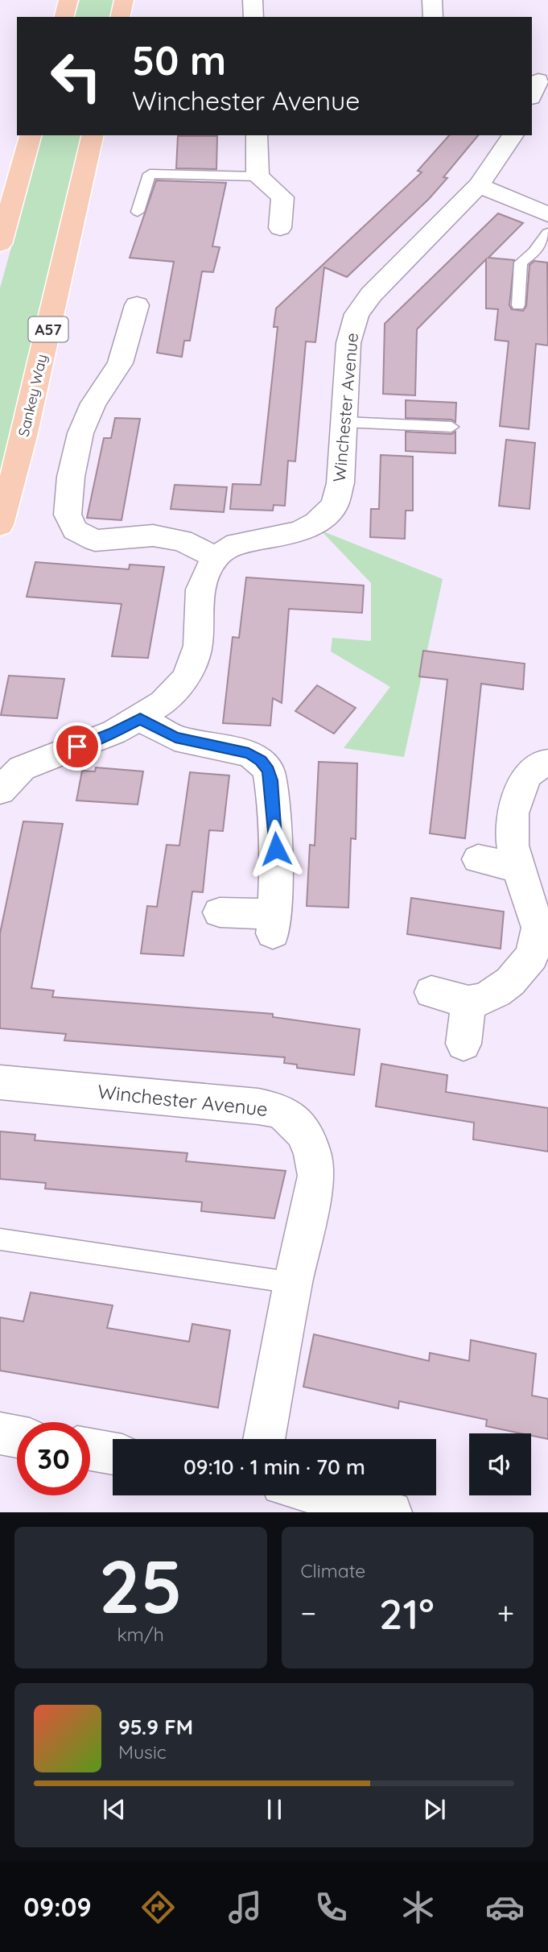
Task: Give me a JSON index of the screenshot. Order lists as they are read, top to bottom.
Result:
{
  "streets": {
    "highway": ["A57", "Sankey Way"],
    "street": ["Winchester Avenue"]
  },
  "page": {
    "turn": ["50 m", "Winchester Avenue"],
    "limit": "30",
    "trip": "09:10 · 1 min · 70 m",
    "tile": [
      ["25", "km/h"],
      "Climate"
    ],
    "heat": ["−", "21°", "+"],
    "song": ["95.9 FM", "Music"],
    "tabs": "09:09"
  }
}
